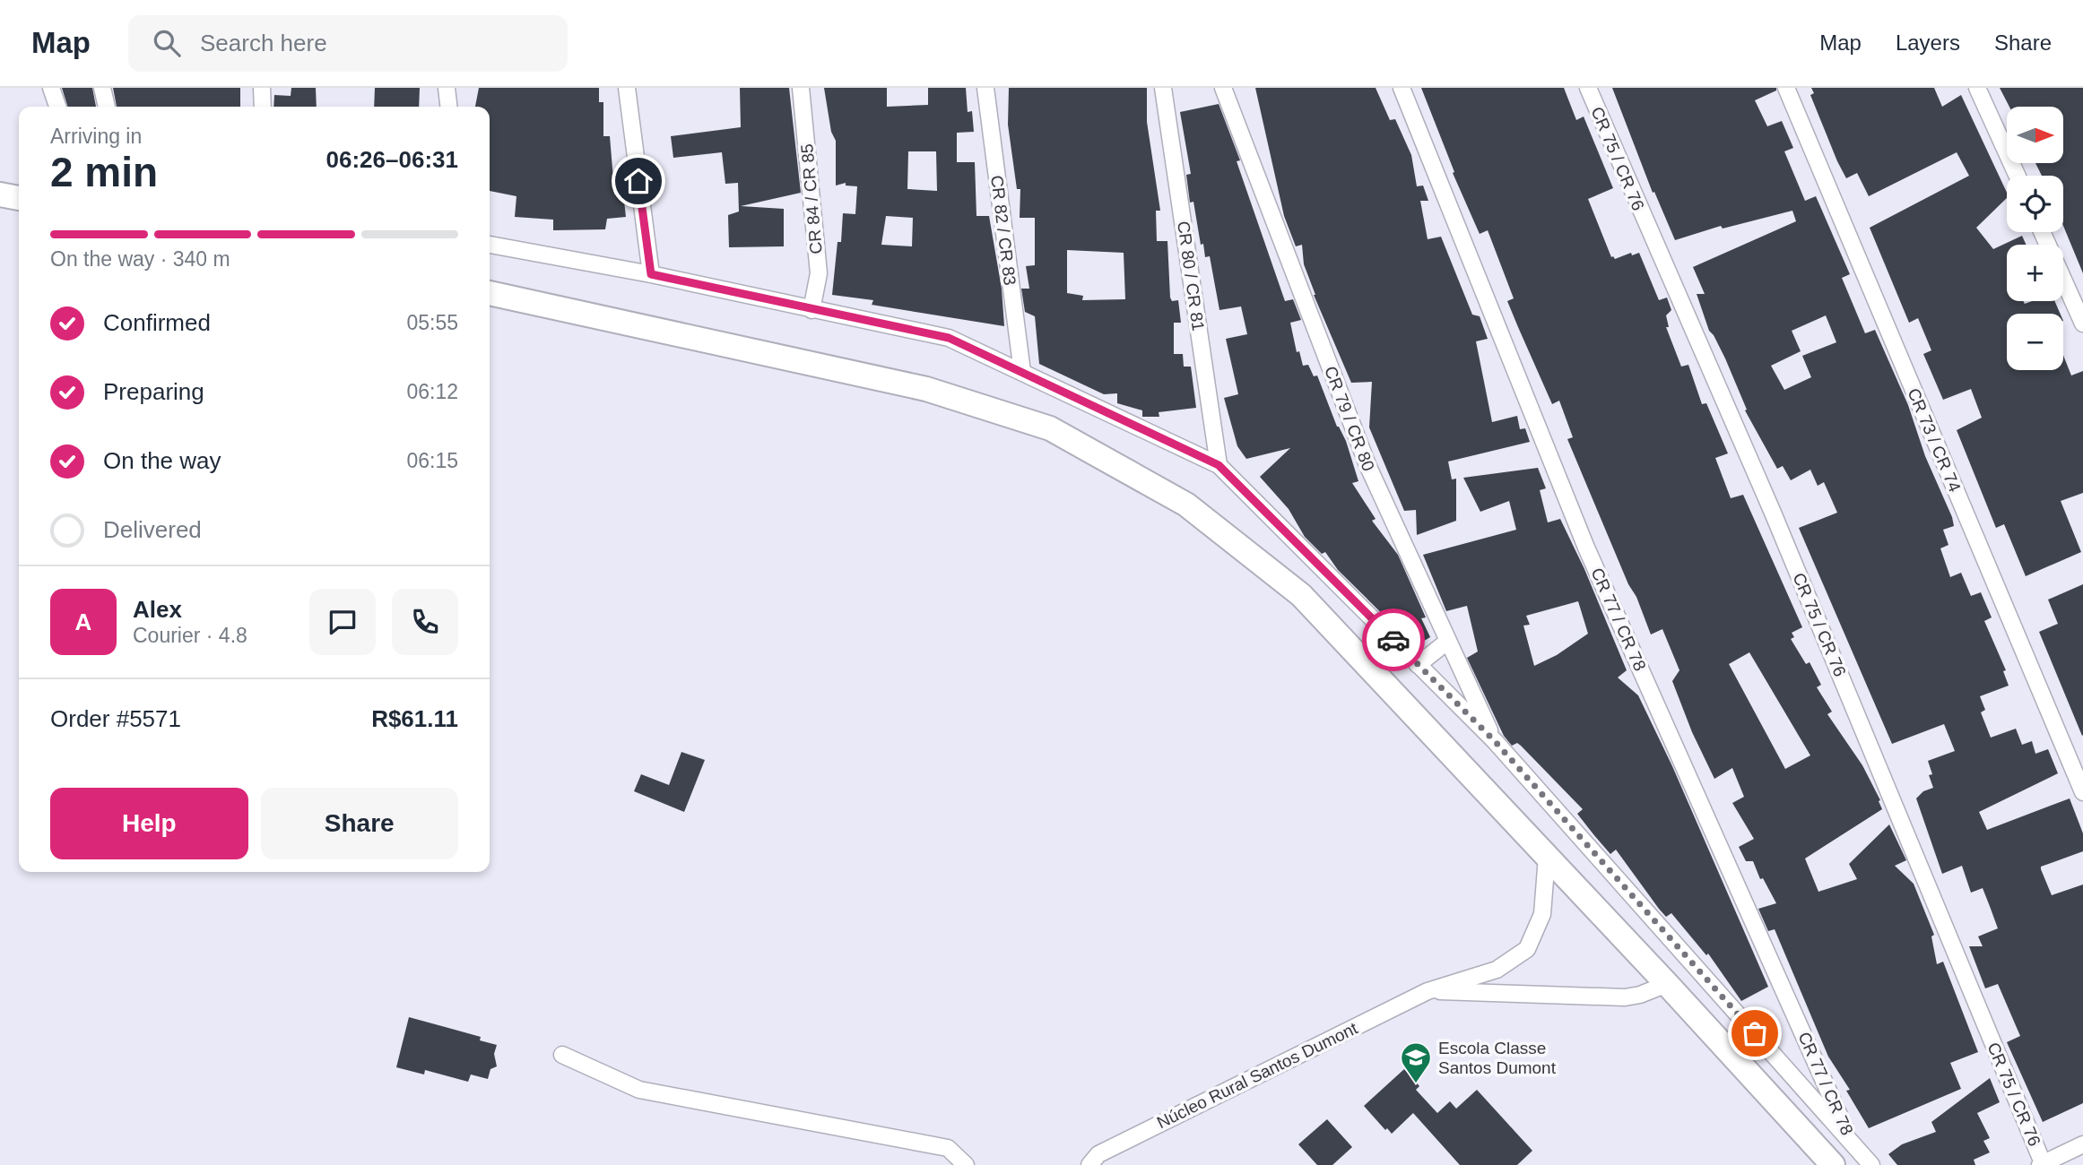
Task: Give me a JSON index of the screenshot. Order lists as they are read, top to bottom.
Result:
{
  "streets": {
    "street": [
      "CR 75 / CR 76",
      "CR 84 / CR 85",
      "CR 82 / CR 83",
      "CR 80 / CR 81",
      "CR 79 / CR 80",
      "CR 73 / CR 74",
      "CR 77 / CR 78",
      "Núcleo Rural Santos Dumont"
    ]
  },
  "places": {
    "school or university": ["Escola Classe Santos Dumont"]
  },
  "north": "right",
  "page": {
    "header": "Map",
    "search": "Search here",
    "nav": ["Map", "Layers", "Share"],
    "map_buttons": ["+", "−"],
    "heading": ["2 min", "Arriving in", "06:26–06:31"],
    "panel": [
      "Alex",
      "Courier · 4.8",
      "Order #5571",
      "R$61.11"
    ],
    "bar": "On the way · 340 m",
    "list": [
      ["Confirmed", "05:55"],
      ["Preparing", "06:12"],
      ["On the way", "06:15"],
      "Delivered"
    ],
    "round": "A",
    "buttons": ["Help", "Share"]
  }
}
